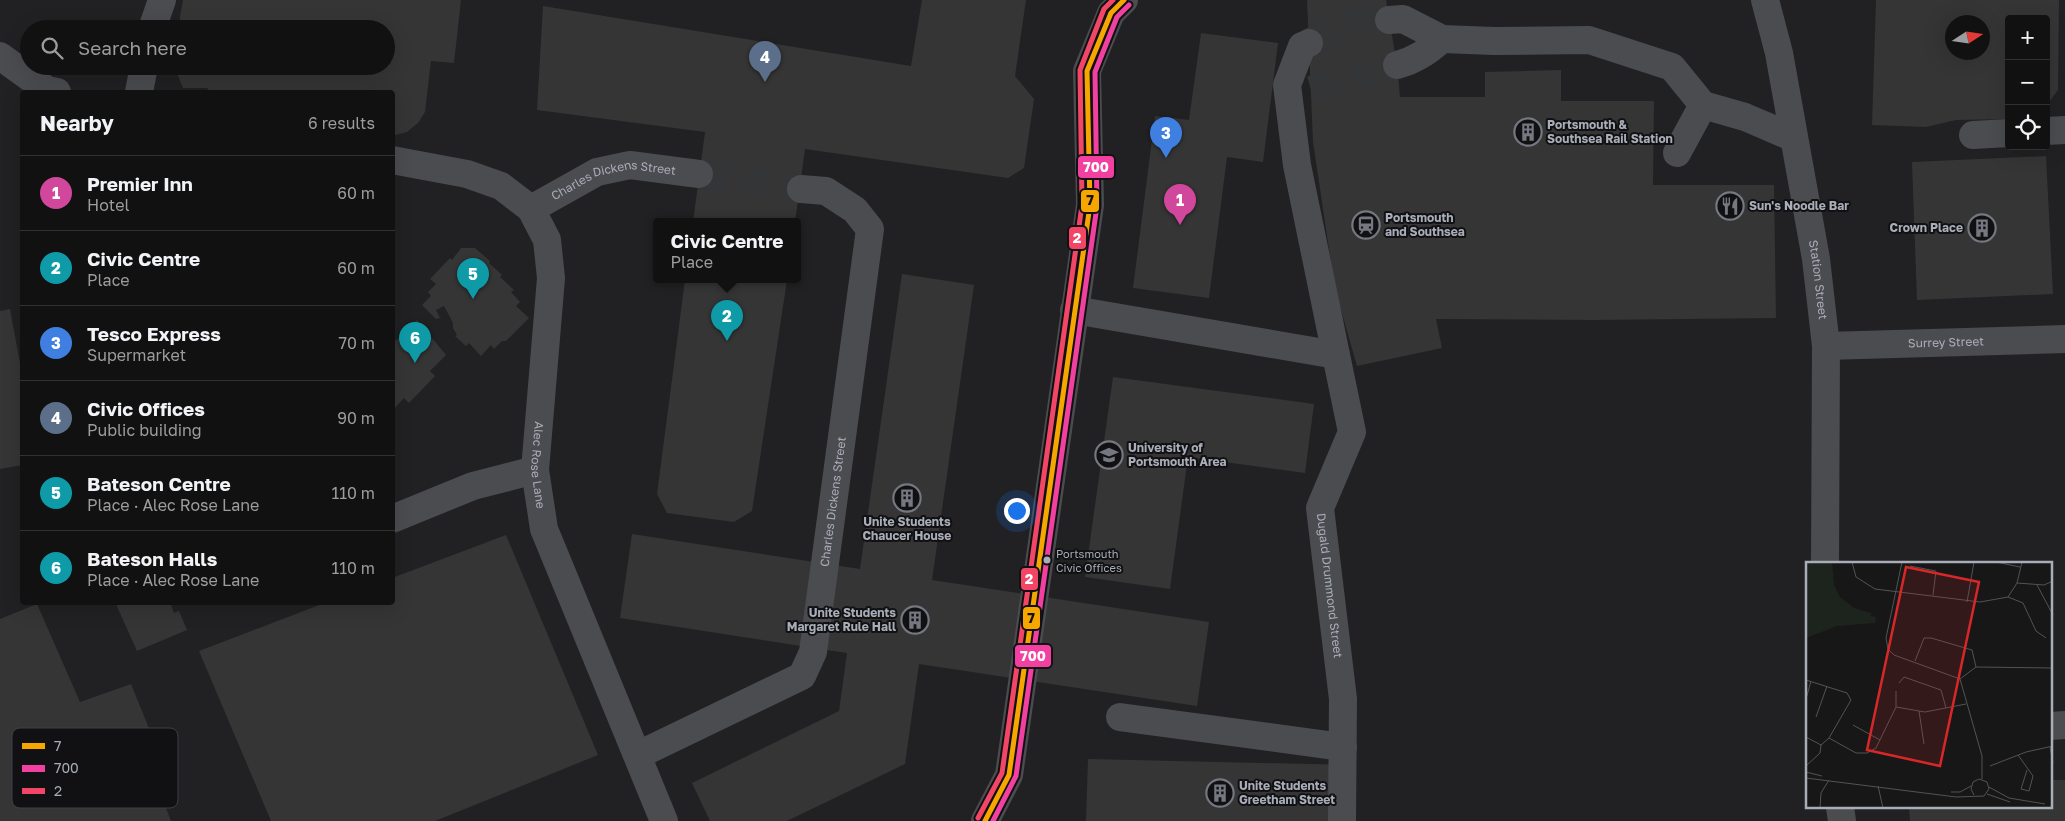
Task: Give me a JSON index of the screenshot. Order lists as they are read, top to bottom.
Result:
{
  "streets": {
    "street": [
      "Charles Dickens Street",
      "Station Street",
      "Surrey Street",
      "Alec Rose Lane",
      "Dugald Drummond Street"
    ]
  },
  "crossings": [
    ["Charles Dickens Street", "Alec Rose Lane"],
    ["Station Street", "Surrey Street"]
  ],
  "places": {
    "building": [
      "Portsmouth & Southsea Rail Station",
      "Crown Place",
      "Unite Students Chaucer House",
      "Unite Students Margaret Rule Hall",
      "Unite Students Greetham Street"
    ],
    "restaurant": ["Sun's Noodle Bar"],
    "station": ["Portsmouth and Southsea"],
    "school or university": ["University of Portsmouth Area"],
    "other": ["Portsmouth Civic Offices"]
  },
  "lines": ["transit line 7", "transit line 2", "transit line 700"],
  "legend": ["7", "700", "2"],
  "north": "right",
  "page": {
    "map_buttons": ["+", "−"],
    "search": "Search here",
    "pins": [
      "4",
      "3",
      "1",
      "5",
      "2",
      "6"
    ],
    "heading": ["Nearby", "6 results"],
    "list": [
      {
        "mark": "1",
        "name": "Premier Inn",
        "note": "Hotel",
        "value": "60 m"
      },
      {
        "mark": "2",
        "name": "Civic Centre",
        "note": "Place",
        "value": "60 m"
      },
      {
        "mark": "3",
        "name": "Tesco Express",
        "note": "Supermarket",
        "value": "70 m"
      },
      {
        "mark": "4",
        "name": "Civic Offices",
        "note": "Public building",
        "value": "90 m"
      },
      {
        "mark": "5",
        "name": "Bateson Centre",
        "note": "Place · Alec Rose Lane",
        "value": "110 m"
      },
      {
        "mark": "6",
        "name": "Bateson Halls",
        "note": "Place · Alec Rose Lane",
        "value": "110 m"
      }
    ],
    "popup": ["Civic Centre", "Place"]
  }
}
